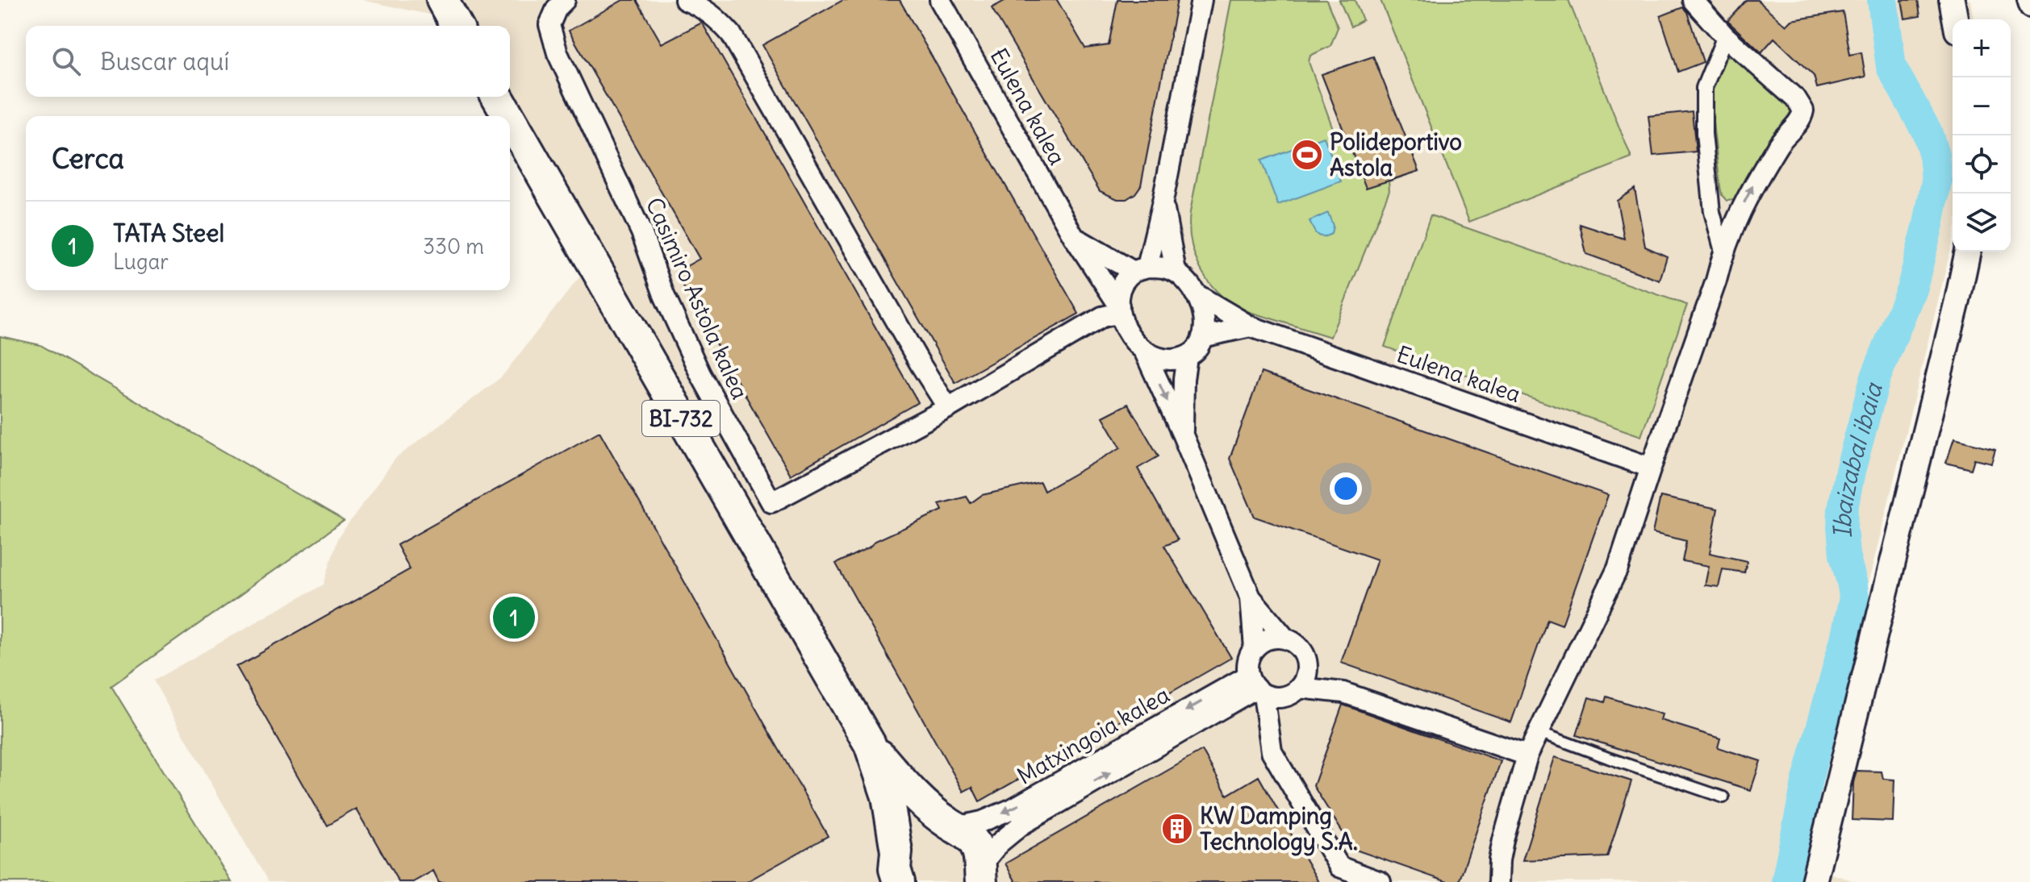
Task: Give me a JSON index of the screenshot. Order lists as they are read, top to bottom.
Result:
{
  "streets": {
    "main road": ["BI-732"],
    "street": ["Eulena kalea", "Casimiro Astola kalea", "Matxingoia kalea"]
  },
  "crossings": [
    ["Eulena kalea", "Casimiro Astola kalea"],
    ["BI-732", "Matxingoia kalea"]
  ],
  "water": ["Ibaizabal ibaia"],
  "places": {
    "sports": ["Polideportivo Astola"],
    "building": ["KW Damping Technology S.A."]
  },
  "page": {
    "map_buttons": ["+", "−"],
    "search": "Buscar aquí",
    "heading": "Cerca",
    "list": [
      {
        "mark": "1",
        "name": "TATA Steel",
        "note": "Lugar",
        "value": "330 m"
      }
    ],
    "pins": "1"
  }
}
